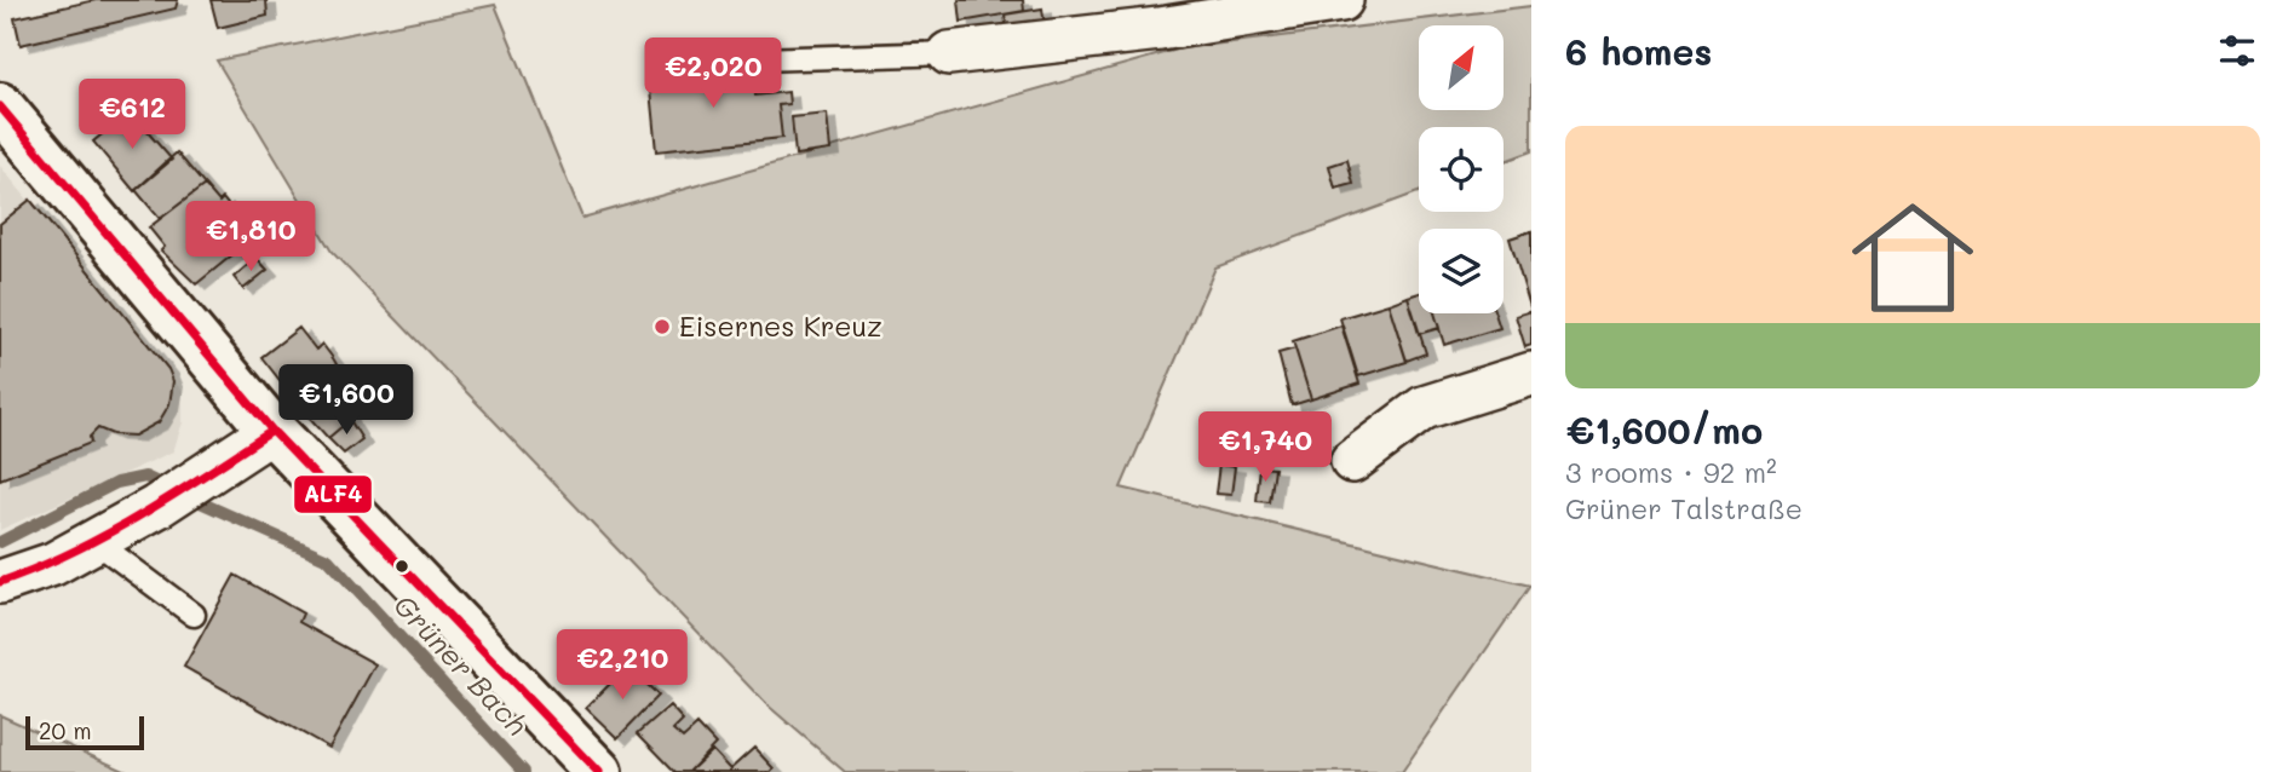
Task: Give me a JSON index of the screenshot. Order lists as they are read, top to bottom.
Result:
{
  "water": ["Grüner Bach"],
  "places": ["Eisernes Kreuz"],
  "lines": ["transit line ALF4"],
  "scale_bar": "20 m",
  "north": "top right",
  "page": {
    "heading": "6 homes",
    "price": [
      "€2,020",
      "€612",
      "€1,810",
      "€1,600",
      "€1,740",
      "€2,210"
    ],
    "list": [
      {
        "name": "€1,600/mo",
        "note": "3 rooms · 92 m² · Grüner Talstraße"
      }
    ],
    "scale": "20 m"
  }
}
